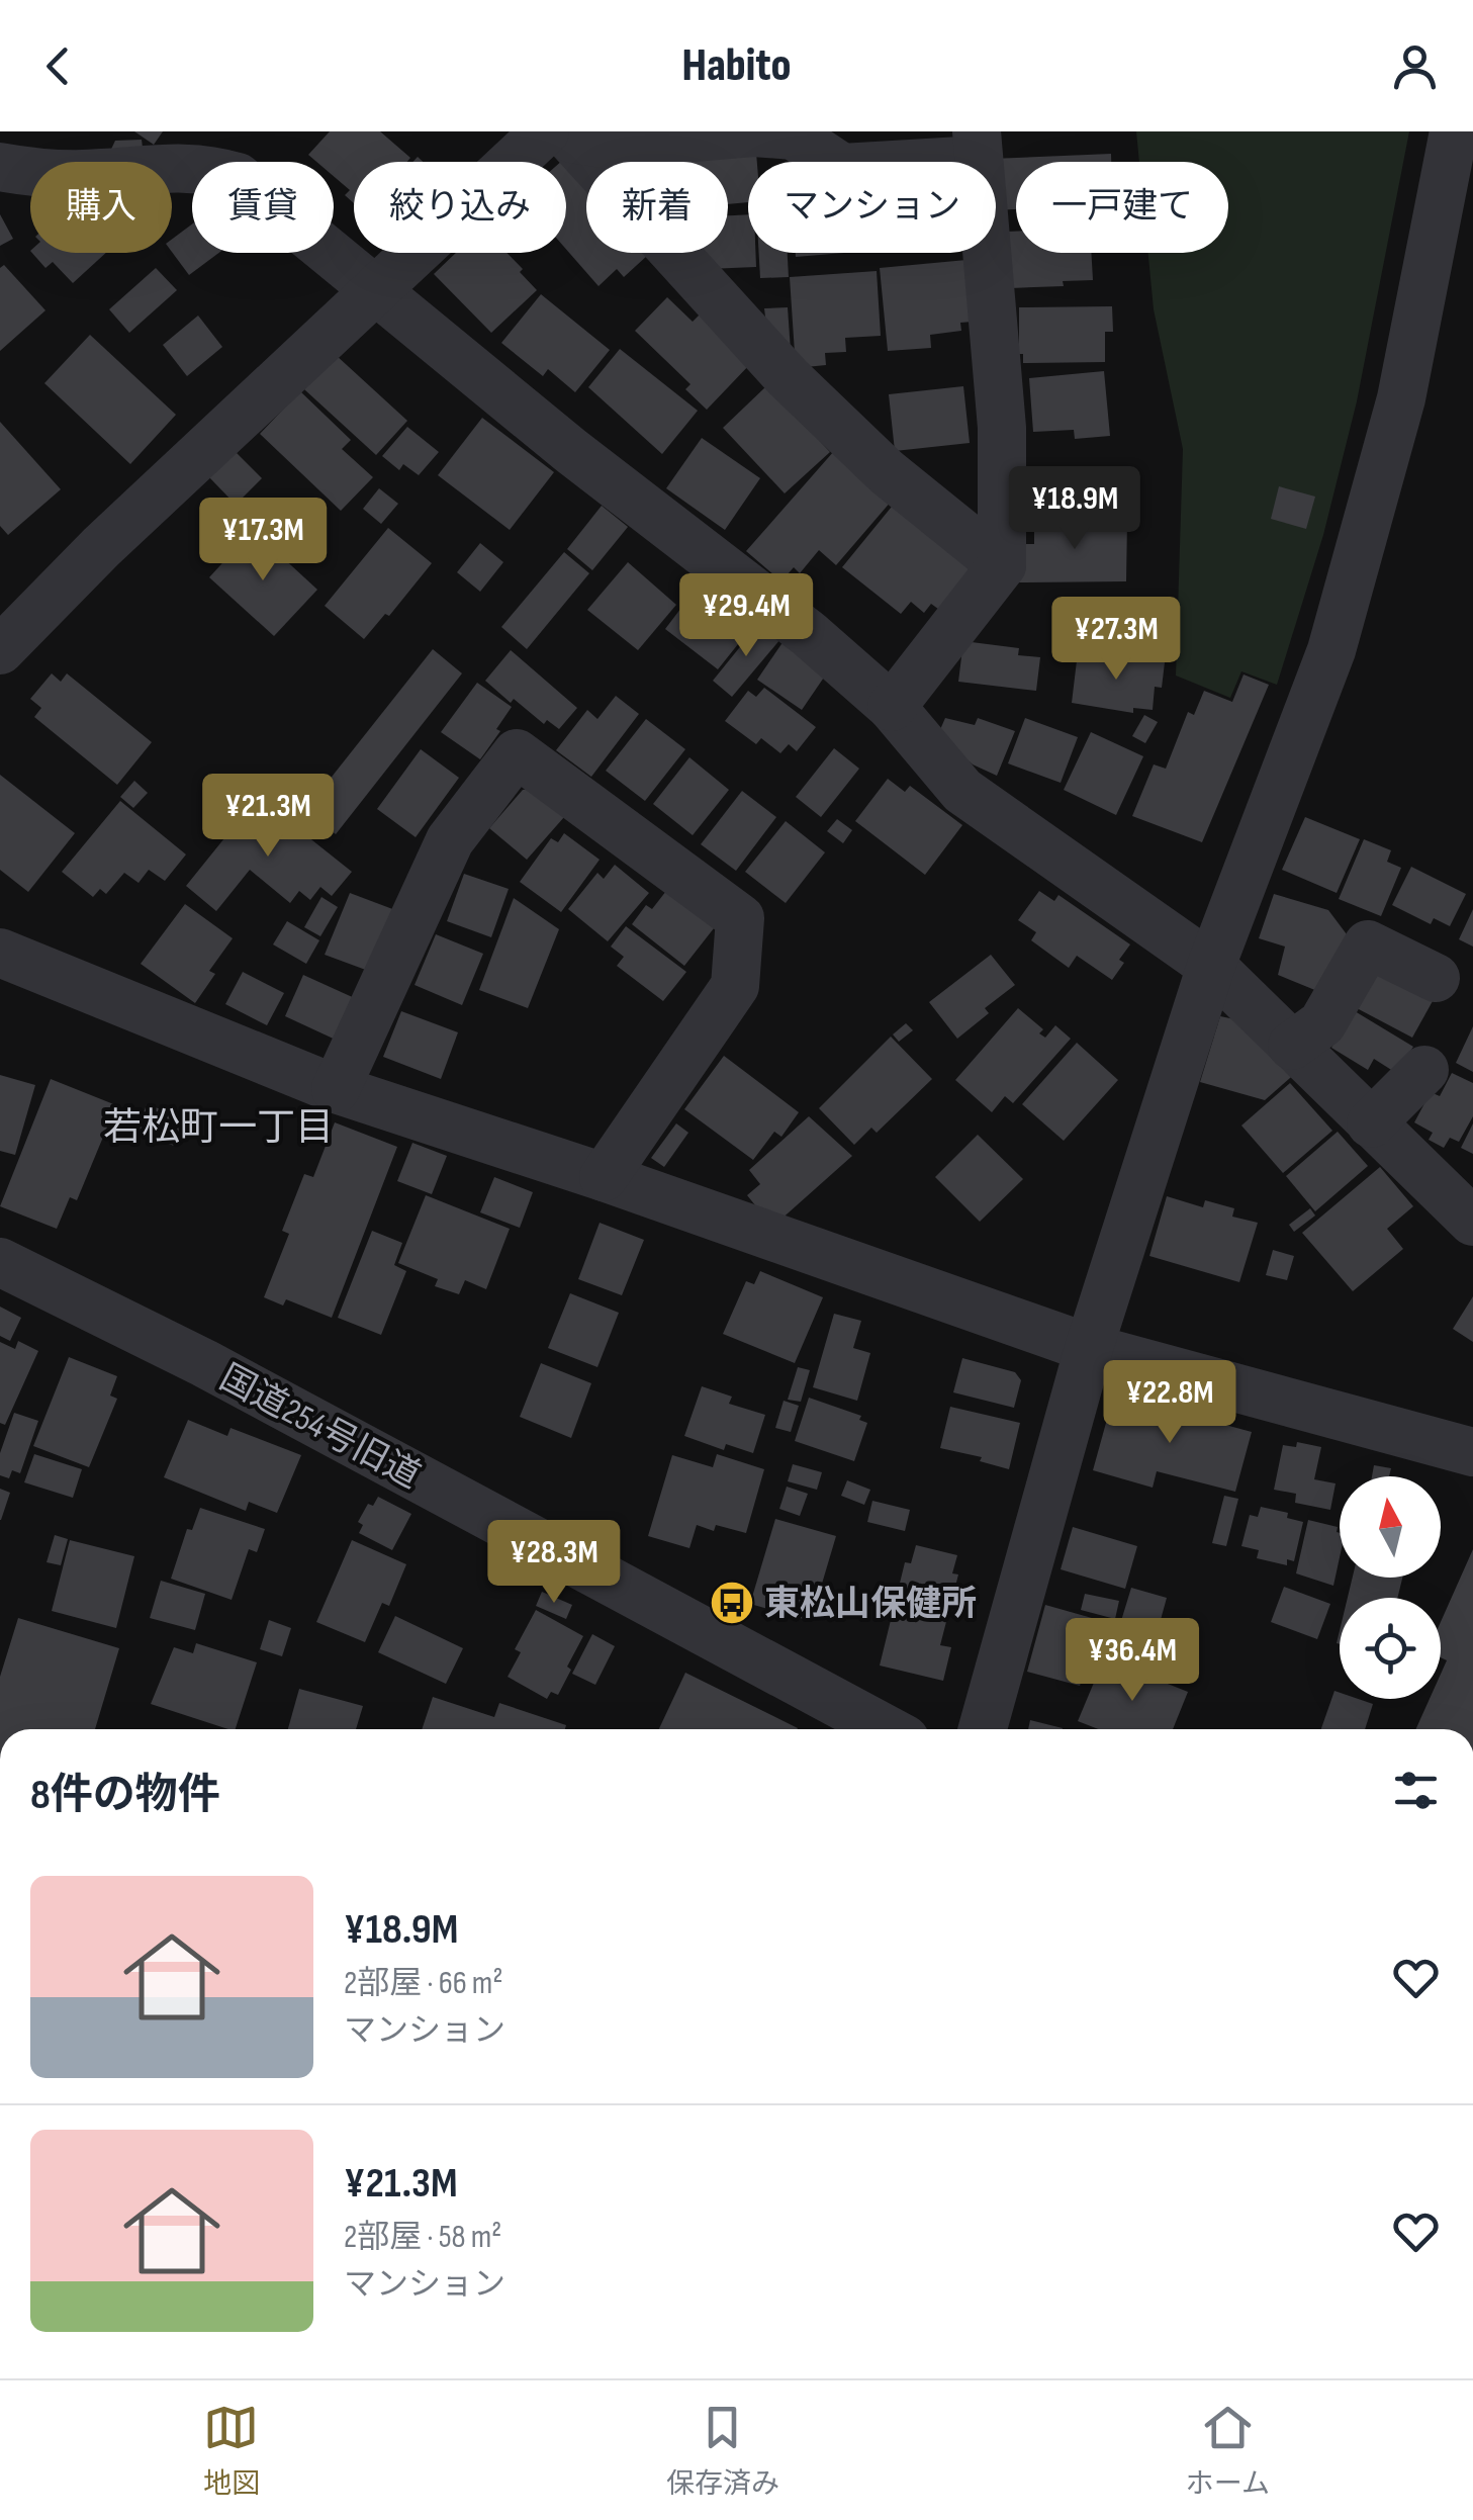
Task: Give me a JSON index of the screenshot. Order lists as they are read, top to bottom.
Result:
{
  "streets": {
    "street": ["国道254号旧道"]
  },
  "districts": ["若松町一丁目"],
  "places": {
    "bus stop": ["東松山保健所"]
  },
  "north": "top",
  "page": {
    "header": "Habito",
    "chip": [
      "購入",
      "賃貸",
      "絞り込み",
      "新着",
      "マンション",
      "一戸建て"
    ],
    "price": [
      "¥18.9M",
      "¥17.3M",
      "¥29.4M",
      "¥27.3M",
      "¥21.3M",
      "¥22.8M",
      "¥28.3M",
      "¥36.4M"
    ],
    "heading": "8件の物件",
    "list": [
      {
        "name": "¥18.9M",
        "note": "2部屋 · 66 m² · マンション"
      },
      {
        "name": "¥21.3M",
        "note": "2部屋 · 58 m² · マンション"
      }
    ],
    "tabs": ["地図", "保存済み", "ホーム"]
  }
}
